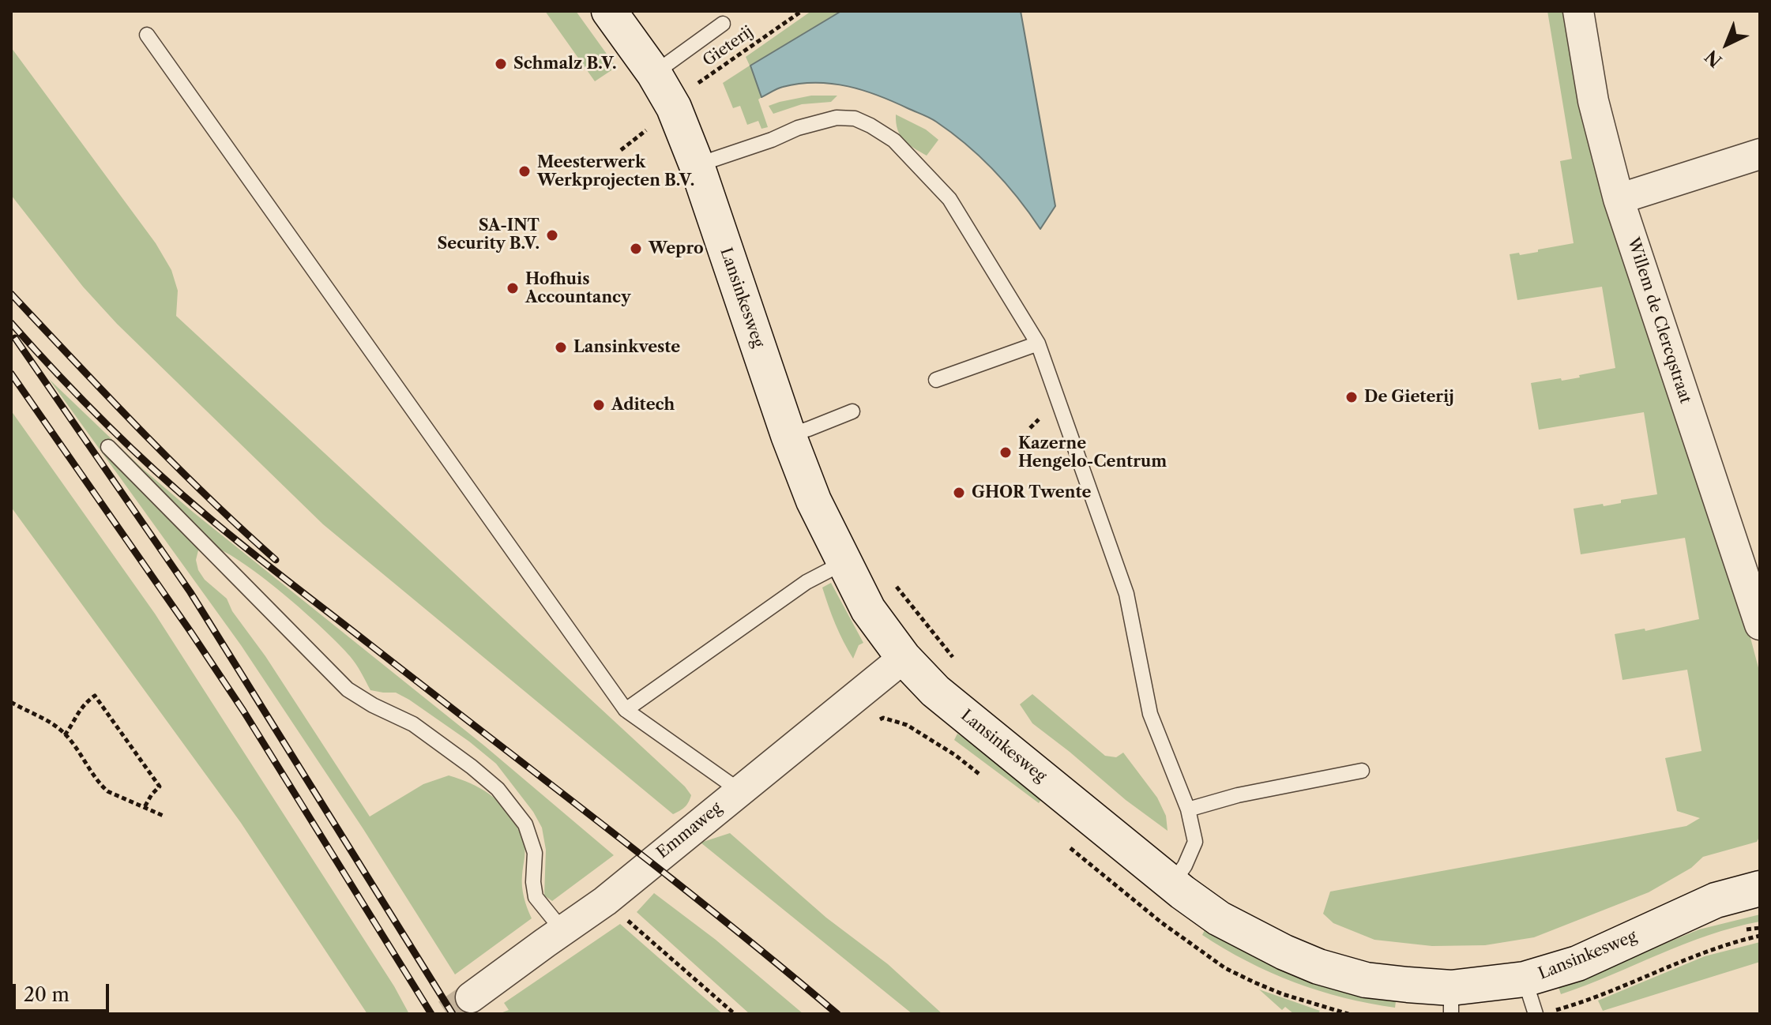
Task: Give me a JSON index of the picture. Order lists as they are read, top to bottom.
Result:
{
  "streets": {
    "main road": ["Lansinkesweg"],
    "street": ["Willem de Clercqstraat", "Emmaweg"],
    "path": ["Gieterij"]
  },
  "crossings": [
    ["Gieterij", "Lansinkesweg"],
    ["Lansinkesweg", "Emmaweg"]
  ],
  "places": [
    "Schmalz B.V.",
    "Meesterwerk Werkprojecten B.V.",
    "SA-INT Security B.V.",
    "Wepro",
    "Hofhuis Accountancy",
    "Lansinkveste",
    "De Gieterij",
    "Aditech",
    "Kazerne Hengelo-Centrum",
    "GHOR Twente"
  ],
  "scale_bar": "20 m",
  "north": "bottom left"
}
